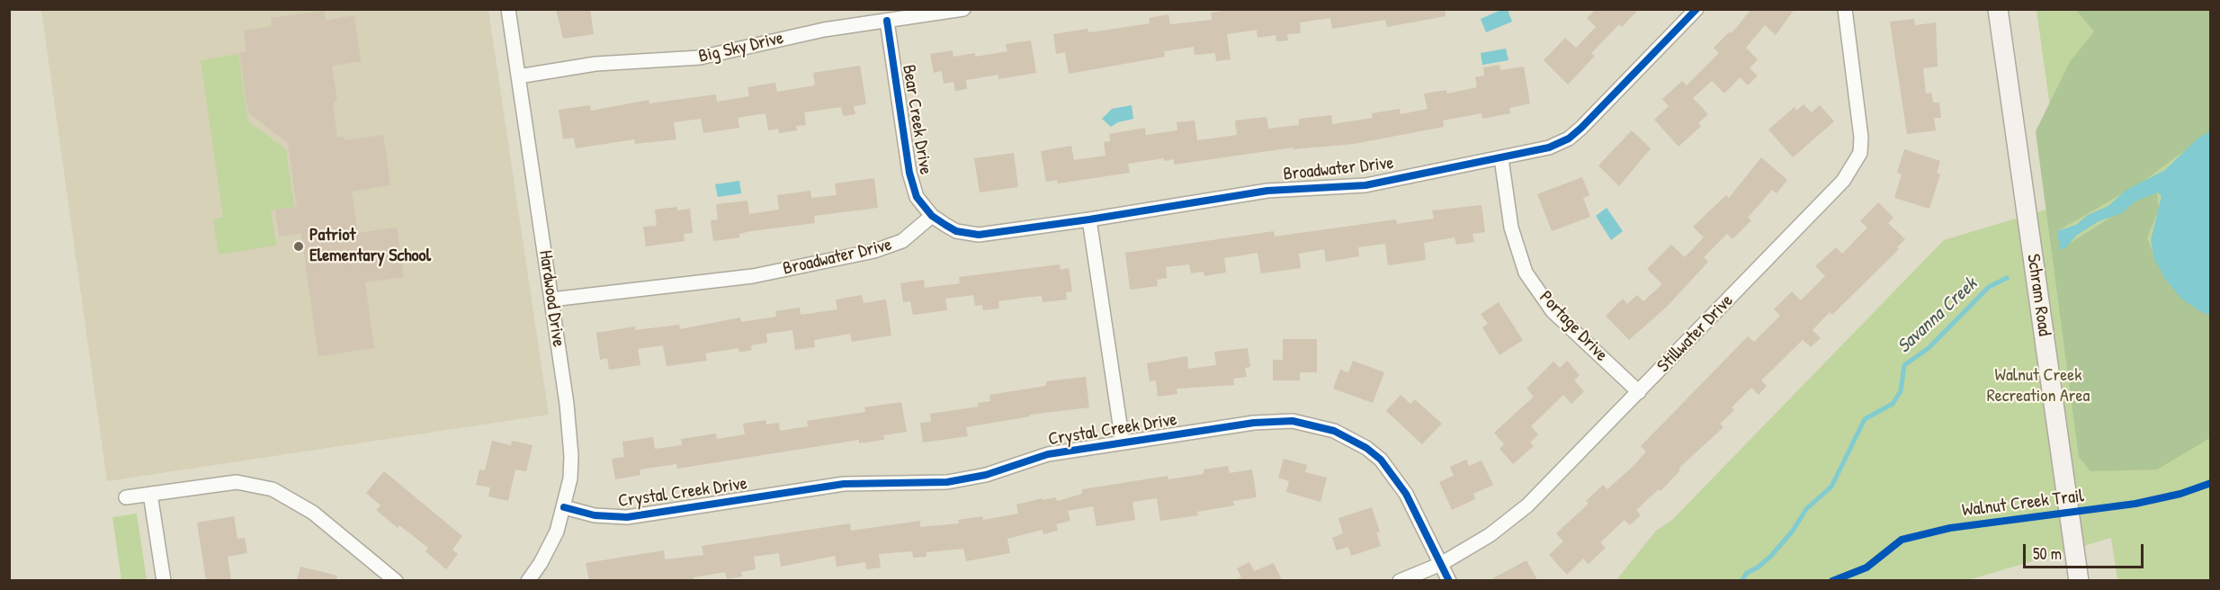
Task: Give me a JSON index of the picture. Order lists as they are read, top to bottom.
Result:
{
  "streets": {
    "main road": ["Schram Road"],
    "street": [
      "Big Sky Drive",
      "Bear Creek Drive",
      "Broadwater Drive",
      "Hardwood Drive",
      "Portage Drive",
      "Stillwater Drive",
      "Crystal Creek Drive"
    ],
    "cycle path": ["Walnut Creek Trail"]
  },
  "crossings": [
    ["Big Sky Drive", "Bear Creek Drive"],
    ["Big Sky Drive", "Hardwood Drive"],
    ["Bear Creek Drive", "Broadwater Drive"],
    ["Broadwater Drive", "Hardwood Drive"],
    ["Broadwater Drive", "Portage Drive"],
    ["Hardwood Drive", "Crystal Creek Drive"],
    ["Portage Drive", "Stillwater Drive"],
    ["Stillwater Drive", "Crystal Creek Drive"]
  ],
  "water": ["Savanna Creek"],
  "parks": ["Walnut Creek Recreation Area"],
  "places": ["Patriot Elementary School"],
  "scale_bar": "50 m"
}
